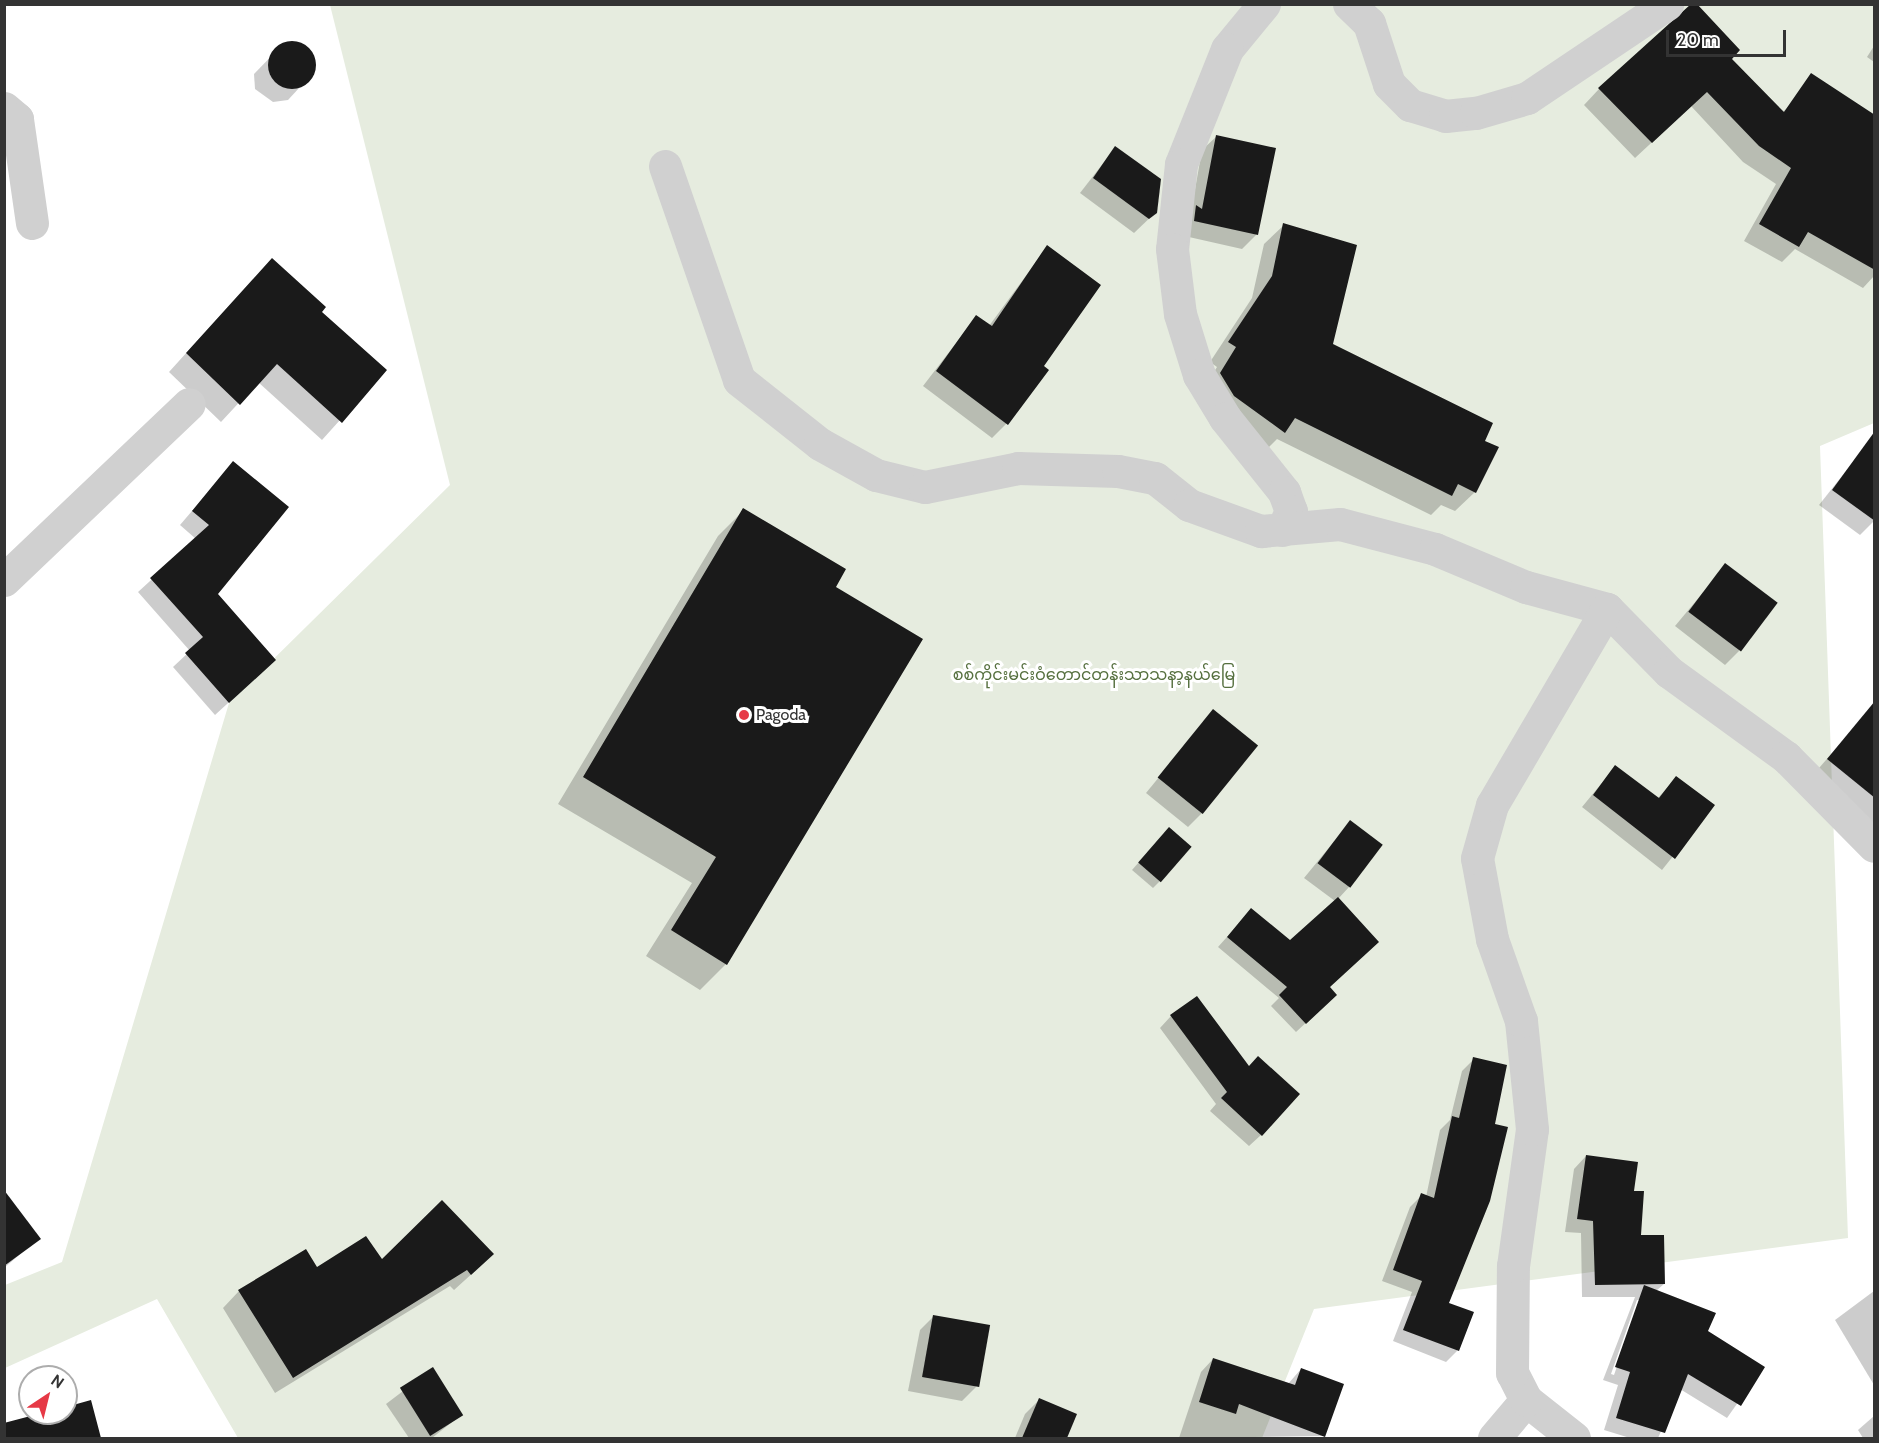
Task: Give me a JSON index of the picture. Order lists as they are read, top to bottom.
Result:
{
  "parks": ["စစ်ကိုင်းမင်းဝံတောင်တန်းသာသနာ့နယ်မြေ"],
  "places": ["Pagoda"],
  "scale_bar": "20 m",
  "north": "top right"
}
